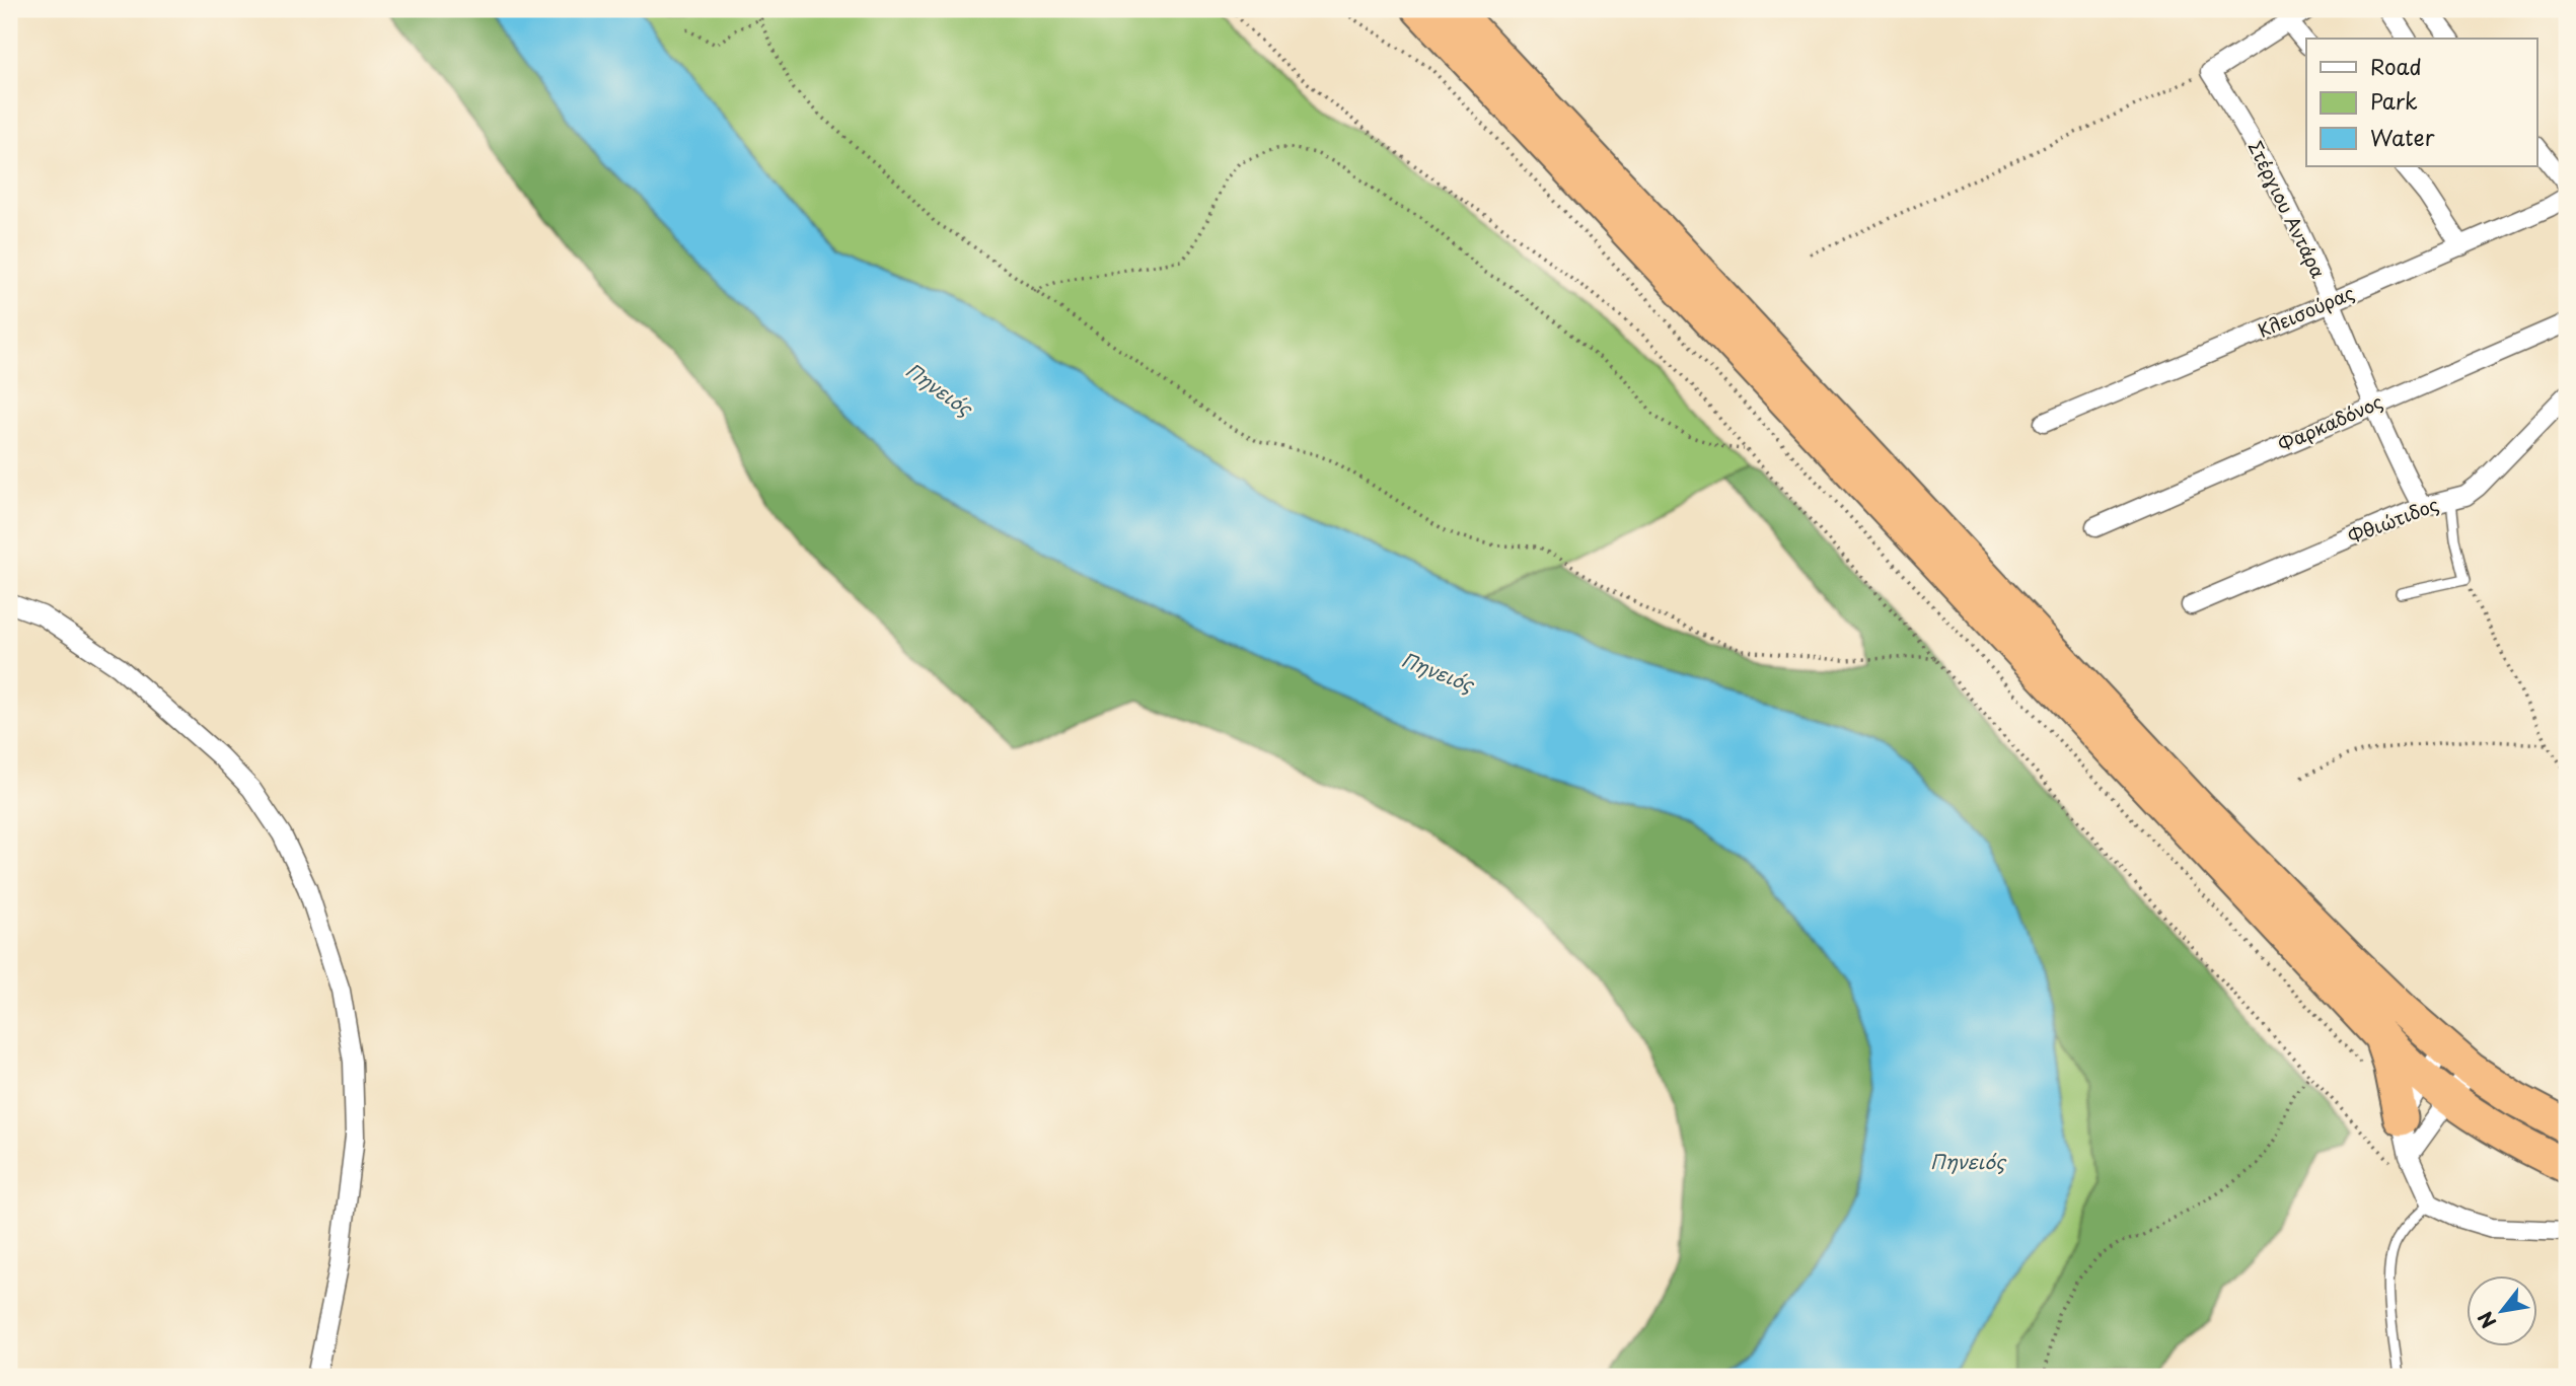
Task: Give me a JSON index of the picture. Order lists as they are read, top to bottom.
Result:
{
  "streets": {
    "street": [
      "Στέργιου Αντάρα",
      "Κλεισούρας",
      "Φαρκαδόνος",
      "Φθιώτιδος"
    ]
  },
  "crossings": [
    ["Στέργιου Αντάρα", "Κλεισούρας"],
    ["Στέργιου Αντάρα", "Φαρκαδόνος"],
    ["Στέργιου Αντάρα", "Φθιώτιδος"]
  ],
  "water": ["Πηνειός"],
  "legend": ["Road", "Park", "Water"],
  "north": "bottom left"
}
